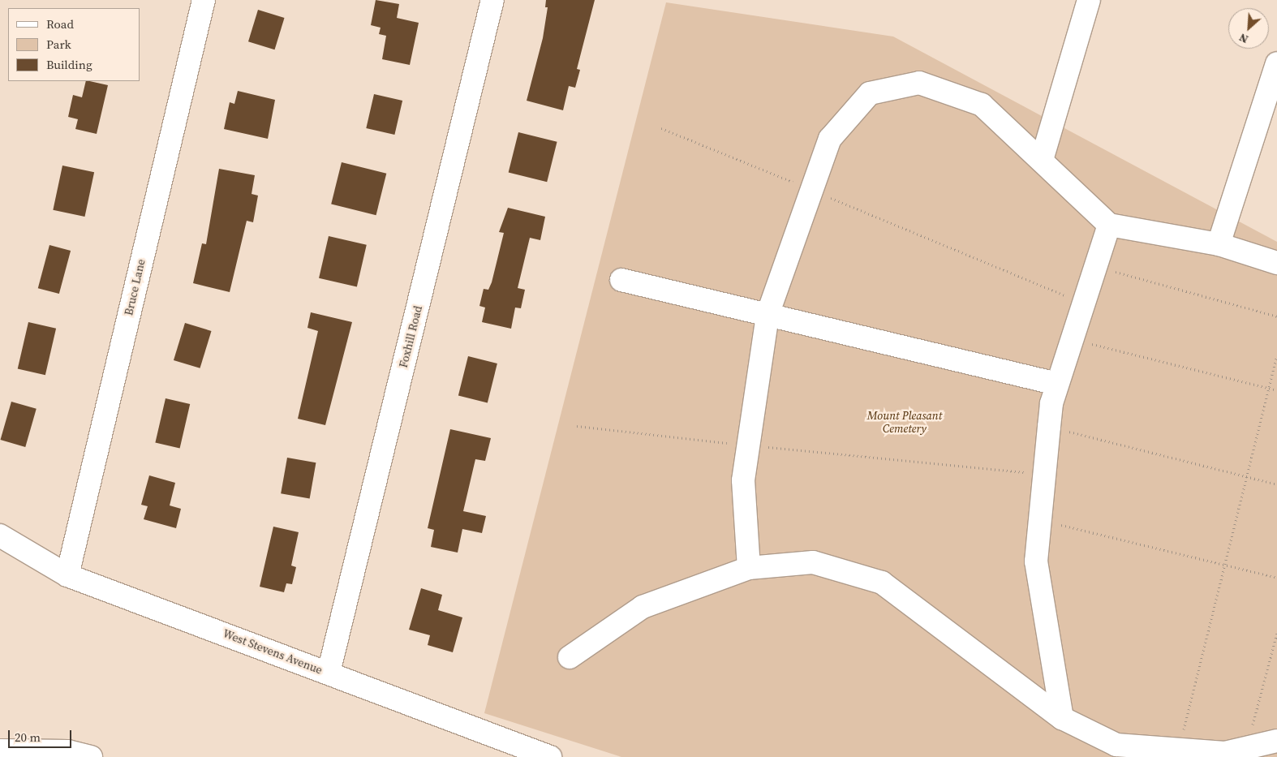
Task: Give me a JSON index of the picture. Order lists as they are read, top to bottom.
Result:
{
  "streets": {
    "street": ["Bruce Lane", "Foxhill Road", "West Stevens Avenue"]
  },
  "crossings": [
    ["Bruce Lane", "West Stevens Avenue"],
    ["Foxhill Road", "West Stevens Avenue"]
  ],
  "parks": ["Mount Pleasant Cemetery"],
  "legend": ["Road", "Park", "Building"],
  "scale_bar": "20 m",
  "north": "bottom left"
}
